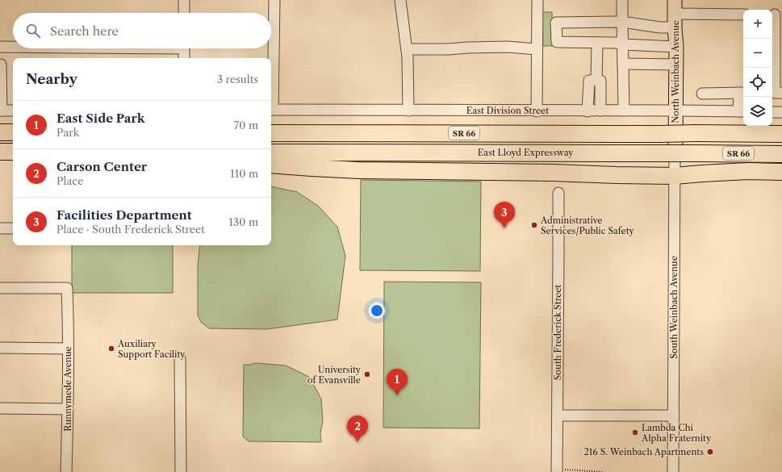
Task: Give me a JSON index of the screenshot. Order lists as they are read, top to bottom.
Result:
{
  "streets": {
    "highway": ["SR 66", "East Lloyd Expressway"],
    "main road": ["North Weinbach Avenue"],
    "street": [
      "East Division Street",
      "South Weinbach Avenue",
      "South Frederick Street",
      "Runnymede Avenue"
    ]
  },
  "crossings": [
    ["North Weinbach Avenue", "East Division Street"],
    ["North Weinbach Avenue", "South Weinbach Avenue"]
  ],
  "places": [
    "Administrative Services/Public Safety",
    "Auxiliary Support Facility",
    "University of Evansville",
    "Lambda Chi Alpha Fraternity",
    "216 S. Weinbach Apartments"
  ],
  "page": {
    "map_buttons": ["+", "−"],
    "search": "Search here",
    "heading": ["Nearby", "3 results"],
    "list": [
      {
        "mark": "1",
        "name": "East Side Park",
        "note": "Park",
        "value": "70 m"
      },
      {
        "mark": "2",
        "name": "Carson Center",
        "note": "Place",
        "value": "110 m"
      },
      {
        "mark": "3",
        "name": "Facilities Department",
        "note": "Place · South Frederick Street",
        "value": "130 m"
      }
    ],
    "pins": ["3", "1", "2"]
  }
}
